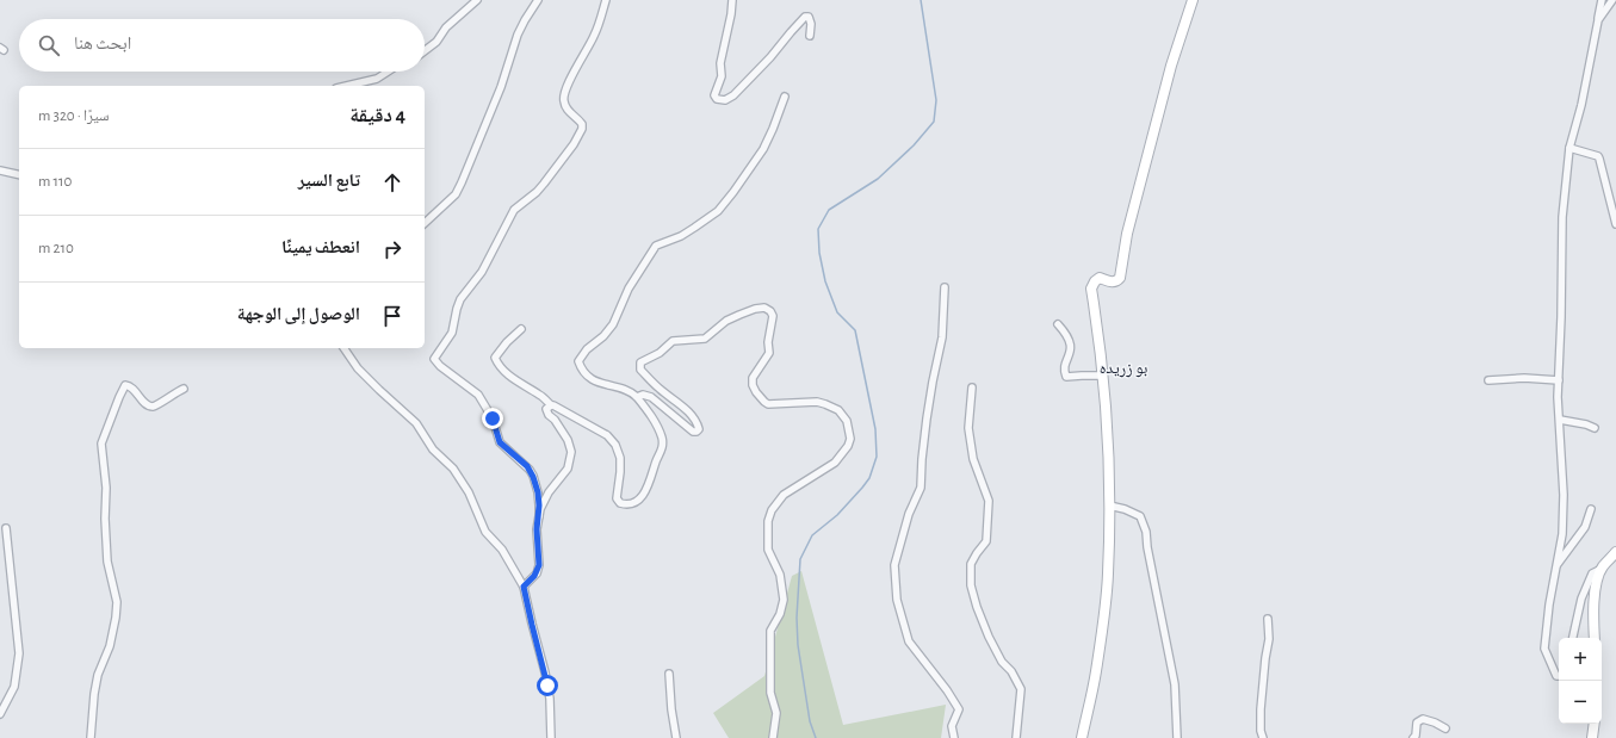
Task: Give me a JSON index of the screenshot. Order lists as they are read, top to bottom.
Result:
{
  "districts": ["بو زريده"],
  "page": {
    "search": "ابحث هنا",
    "heading": ["4 دقيقة", "سيرًا · 320 m"],
    "list": [
      ["تابع السير", "110 m"],
      ["انعطف يمينًا", "210 m"],
      "الوصول إلى الوجهة"
    ],
    "map_buttons": ["+", "−"]
  }
}
